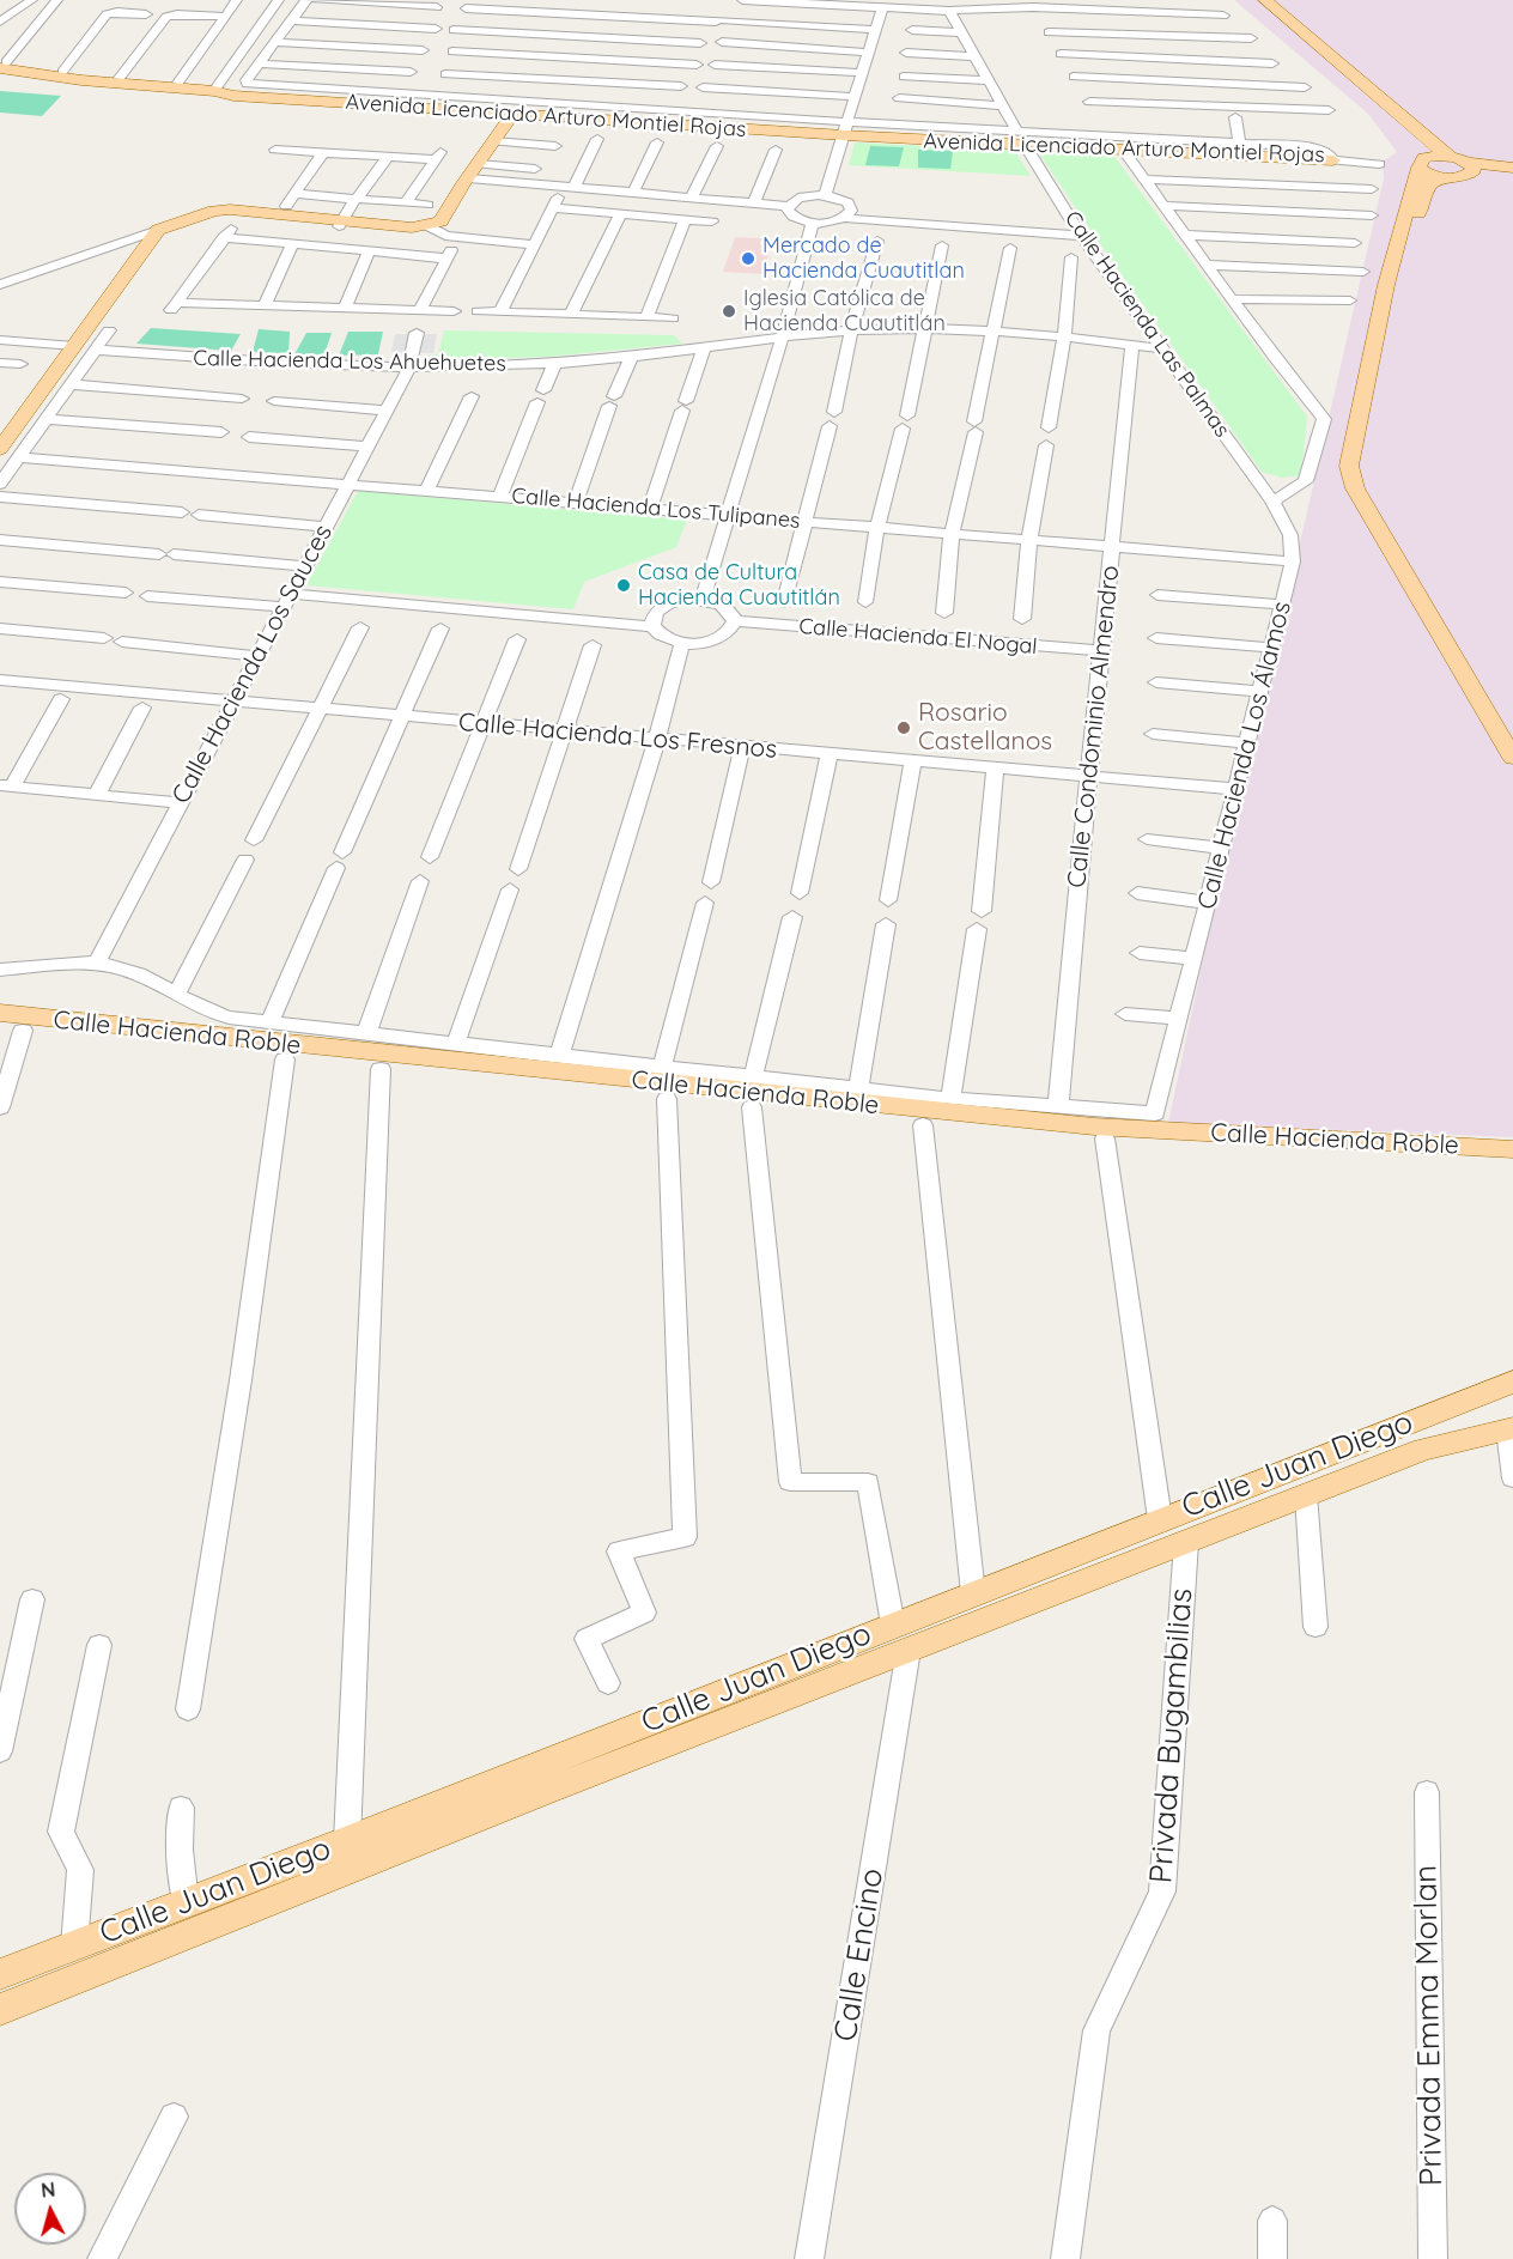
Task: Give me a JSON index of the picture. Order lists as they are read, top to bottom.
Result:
{
  "streets": {
    "main road": ["Avenida Licenciado Arturo Montiel Rojas", "Calle Hacienda Roble", "Calle Juan Diego"],
    "street": [
      "Calle Hacienda Las Palmas",
      "Calle Hacienda Los Ahuehuetes",
      "Calle Hacienda Los Tulipanes",
      "Calle Hacienda El Nogal",
      "Calle Hacienda Los Sauces",
      "Calle Condominio Almendro",
      "Calle Hacienda Los Fresnos",
      "Calle Hacienda Los Álamos",
      "Privada Bugambilias",
      "Calle Encino",
      "Privada Emma Morlan"
    ]
  },
  "crossings": [
    ["Avenida Licenciado Arturo Montiel Rojas", "Calle Hacienda Las Palmas"],
    ["Calle Hacienda Las Palmas", "Calle Hacienda Los Ahuehuetes"],
    ["Calle Hacienda Las Palmas", "Calle Hacienda Los Álamos"],
    ["Calle Hacienda Los Ahuehuetes", "Calle Hacienda Los Sauces"],
    ["Calle Hacienda Los Ahuehuetes", "Calle Condominio Almendro"],
    ["Calle Hacienda Los Tulipanes", "Calle Hacienda Los Sauces"],
    ["Calle Hacienda Los Tulipanes", "Calle Condominio Almendro"],
    ["Calle Hacienda Los Tulipanes", "Calle Hacienda Los Álamos"],
    ["Calle Hacienda El Nogal", "Calle Condominio Almendro"],
    ["Calle Hacienda Los Sauces", "Calle Hacienda Los Fresnos"],
    ["Calle Hacienda Los Sauces", "Calle Hacienda Roble"],
    ["Calle Condominio Almendro", "Calle Hacienda Los Fresnos"],
    ["Calle Condominio Almendro", "Calle Hacienda Roble"],
    ["Calle Hacienda Los Fresnos", "Calle Hacienda Los Álamos"],
    ["Calle Hacienda Los Álamos", "Calle Hacienda Roble"],
    ["Calle Hacienda Roble", "Calle Encino"],
    ["Calle Juan Diego", "Privada Bugambilias"],
    ["Calle Juan Diego", "Calle Encino"]
  ],
  "places": [
    "Mercado de Hacienda Cuautitlan",
    "Iglesia Católica de Hacienda Cuautitlán",
    "Casa de Cultura Hacienda Cuautitlán",
    "Rosario Castellanos"
  ],
  "north": "top"
}
